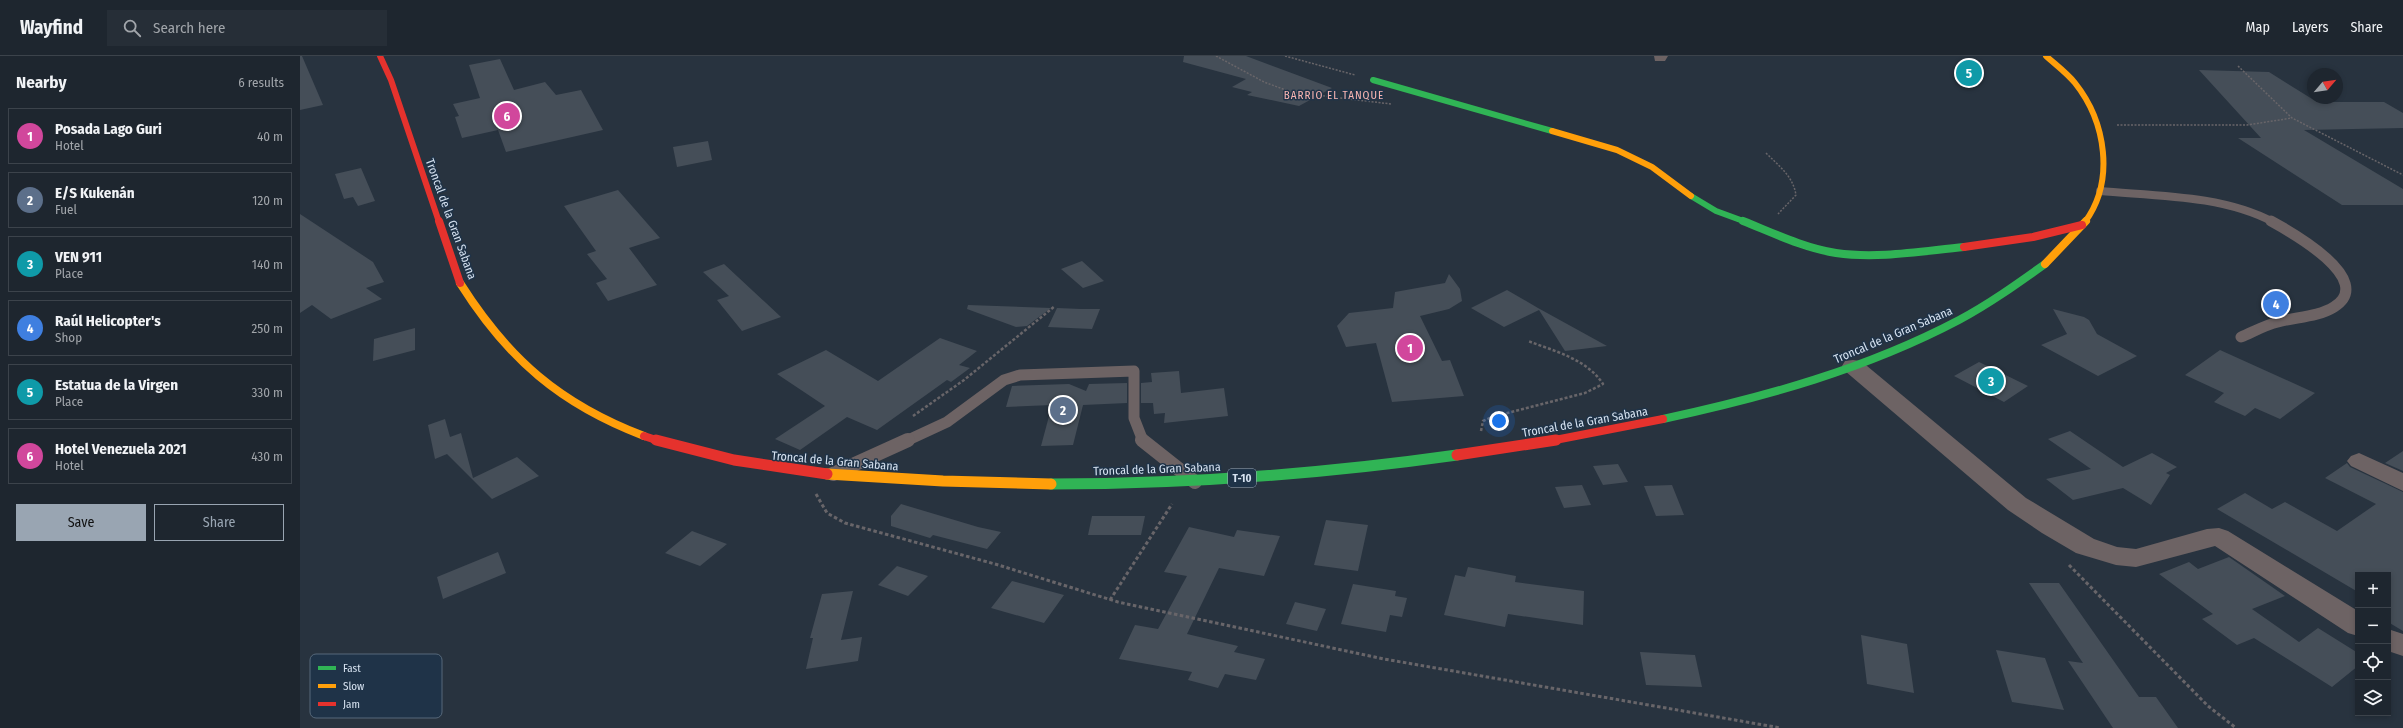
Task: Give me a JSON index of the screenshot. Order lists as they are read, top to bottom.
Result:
{
  "streets": {
    "main road": ["Troncal de la Gran Sabana", "T-10"]
  },
  "districts": ["BARRIO EL TANQUE"],
  "legend": ["Fast", "Slow", "Jam"],
  "north": "top right",
  "page": {
    "header": "Wayfind",
    "search": "Search here",
    "nav": ["Map", "Layers", "Share"],
    "heading": ["Nearby", "6 results"],
    "pins": [
      "5",
      "6",
      "4",
      "1",
      "3",
      "2"
    ],
    "list": [
      {
        "mark": "1",
        "name": "Posada Lago Guri",
        "note": "Hotel",
        "value": "40 m"
      },
      {
        "mark": "2",
        "name": "E/S Kukenán",
        "note": "Fuel",
        "value": "120 m"
      },
      {
        "mark": "3",
        "name": "VEN 911",
        "note": "Place",
        "value": "140 m"
      },
      {
        "mark": "4",
        "name": "Raúl Helicopter's",
        "note": "Shop",
        "value": "250 m"
      },
      {
        "mark": "5",
        "name": "Estatua de la Virgen",
        "note": "Place",
        "value": "330 m"
      },
      {
        "mark": "6",
        "name": "Hotel Venezuela 2021",
        "note": "Hotel",
        "value": "430 m"
      }
    ],
    "buttons": ["Save", "Share"],
    "map_buttons": ["+", "−"]
  }
}
